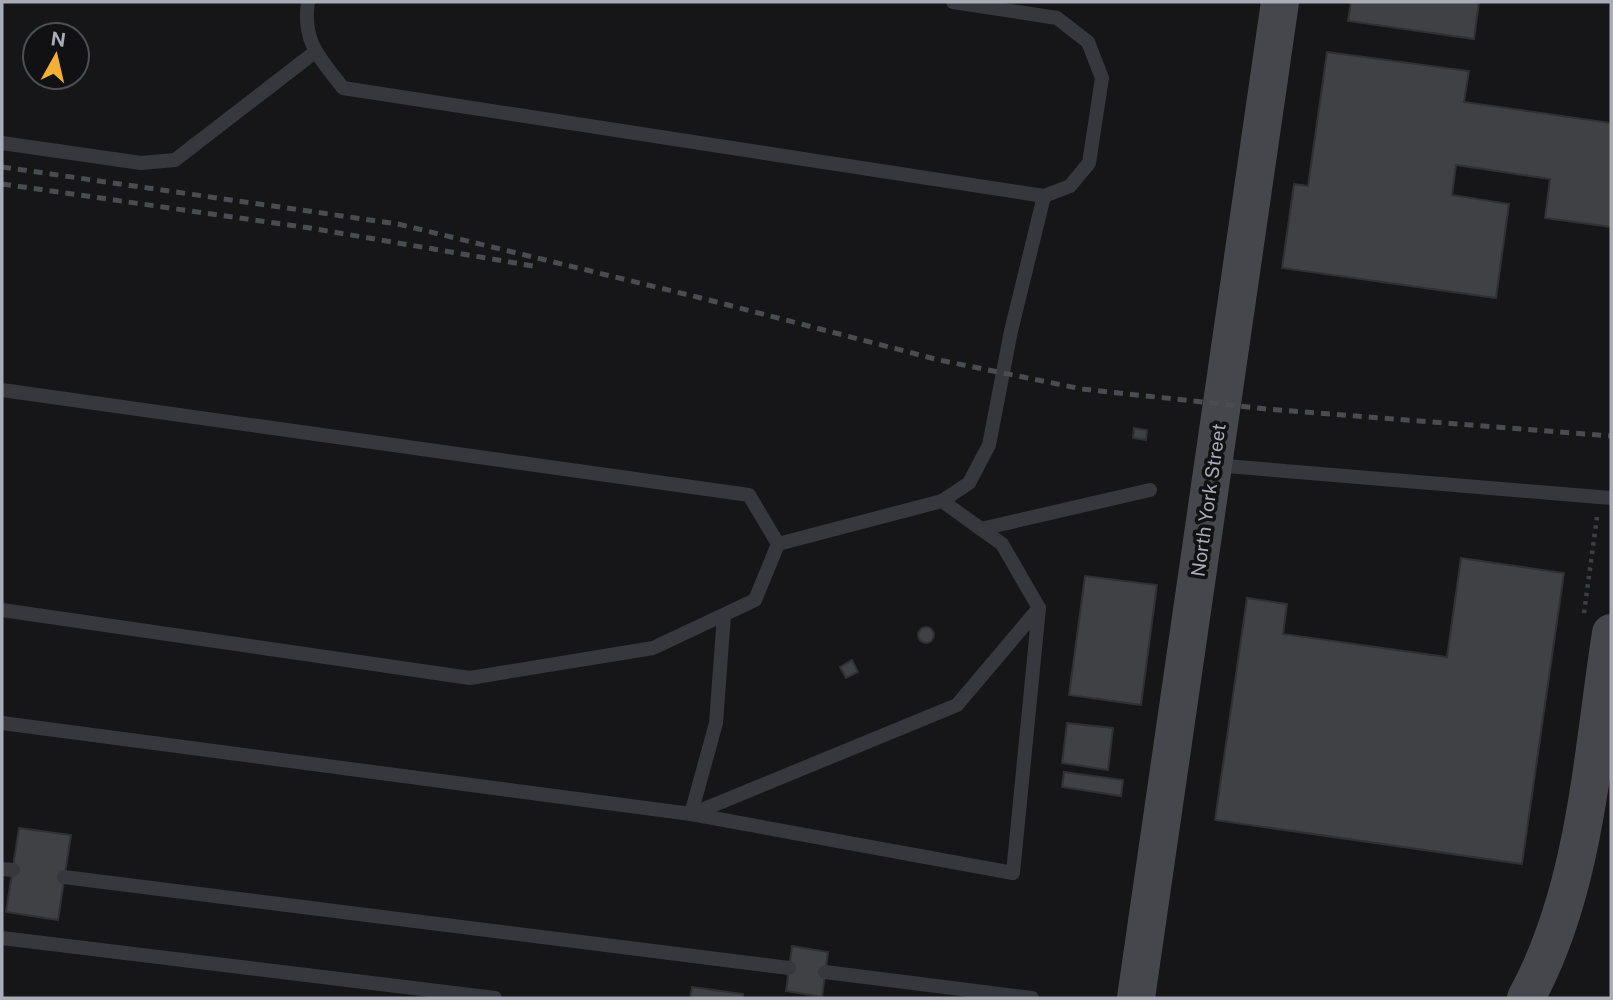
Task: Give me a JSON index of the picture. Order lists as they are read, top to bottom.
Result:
{
  "streets": {
    "main road": ["North York Street"]
  },
  "north": "top"
}
